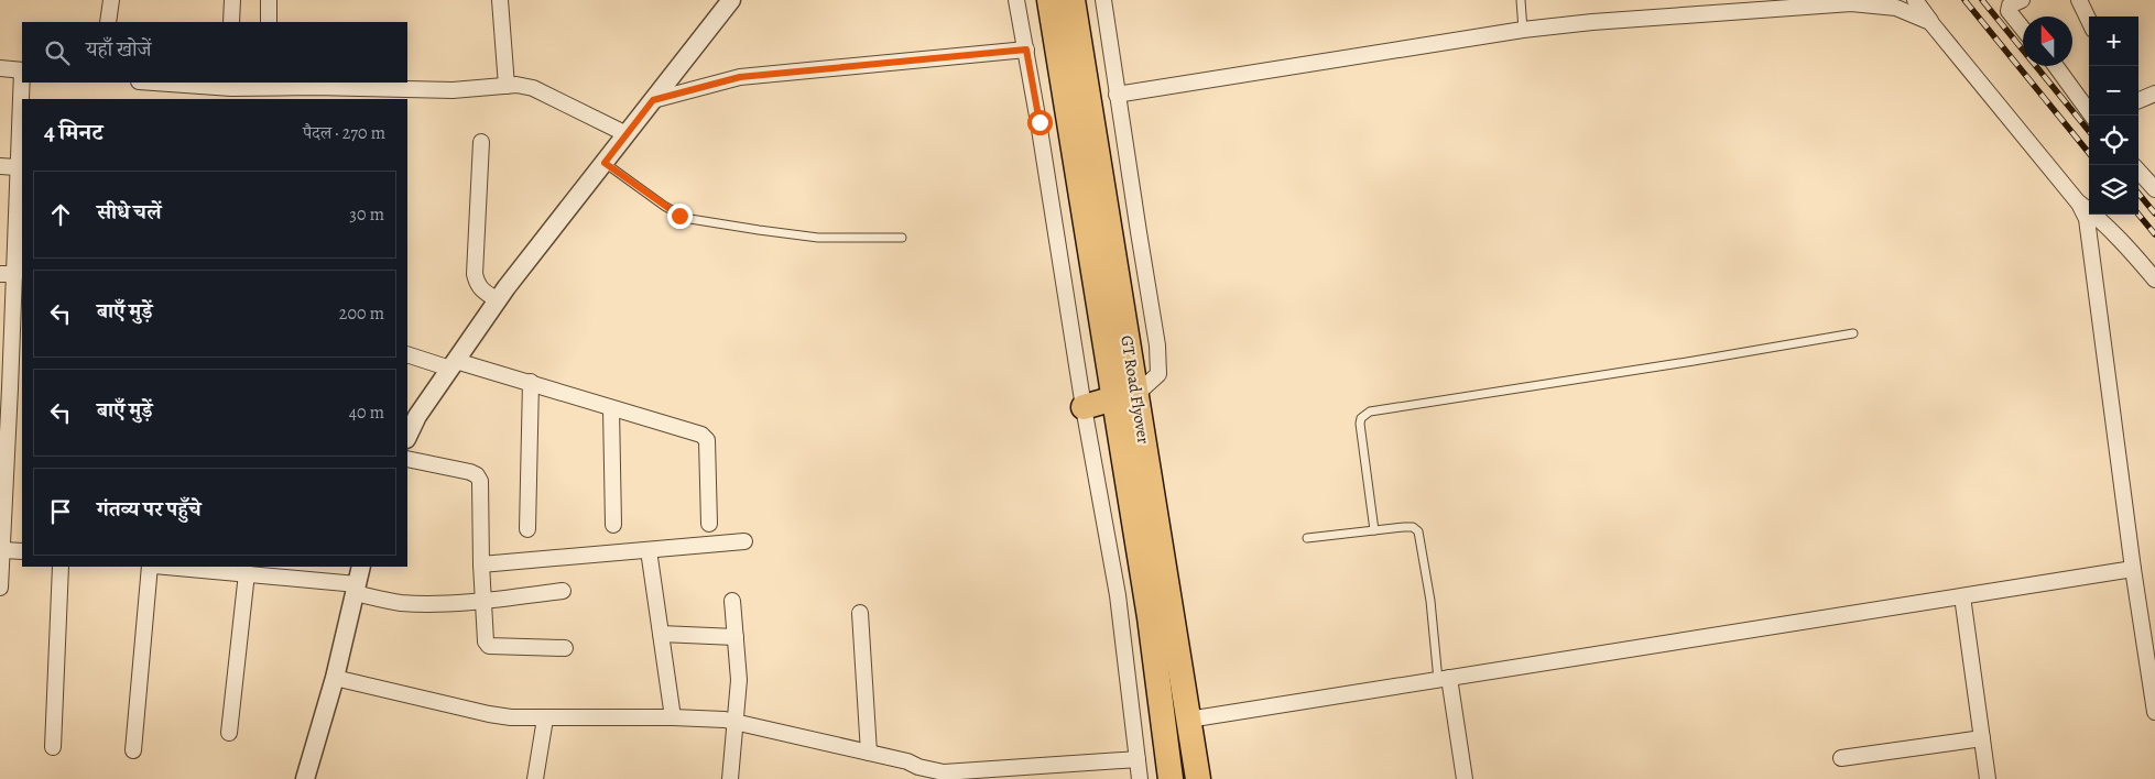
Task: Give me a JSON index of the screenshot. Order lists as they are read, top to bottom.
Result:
{
  "streets": {
    "highway": ["GT Road Flyover"]
  },
  "north": "top",
  "page": {
    "map_buttons": ["+", "−"],
    "search": "यहाँ खोजें",
    "heading": ["4 मिनट", "पैदल · 270 m"],
    "list": [
      ["सीधे चलें", "30 m"],
      ["बाएँ मुड़ें", "200 m"],
      ["बाएँ मुड़ें", "40 m"],
      "गंतव्य पर पहुँचे"
    ]
  }
}
